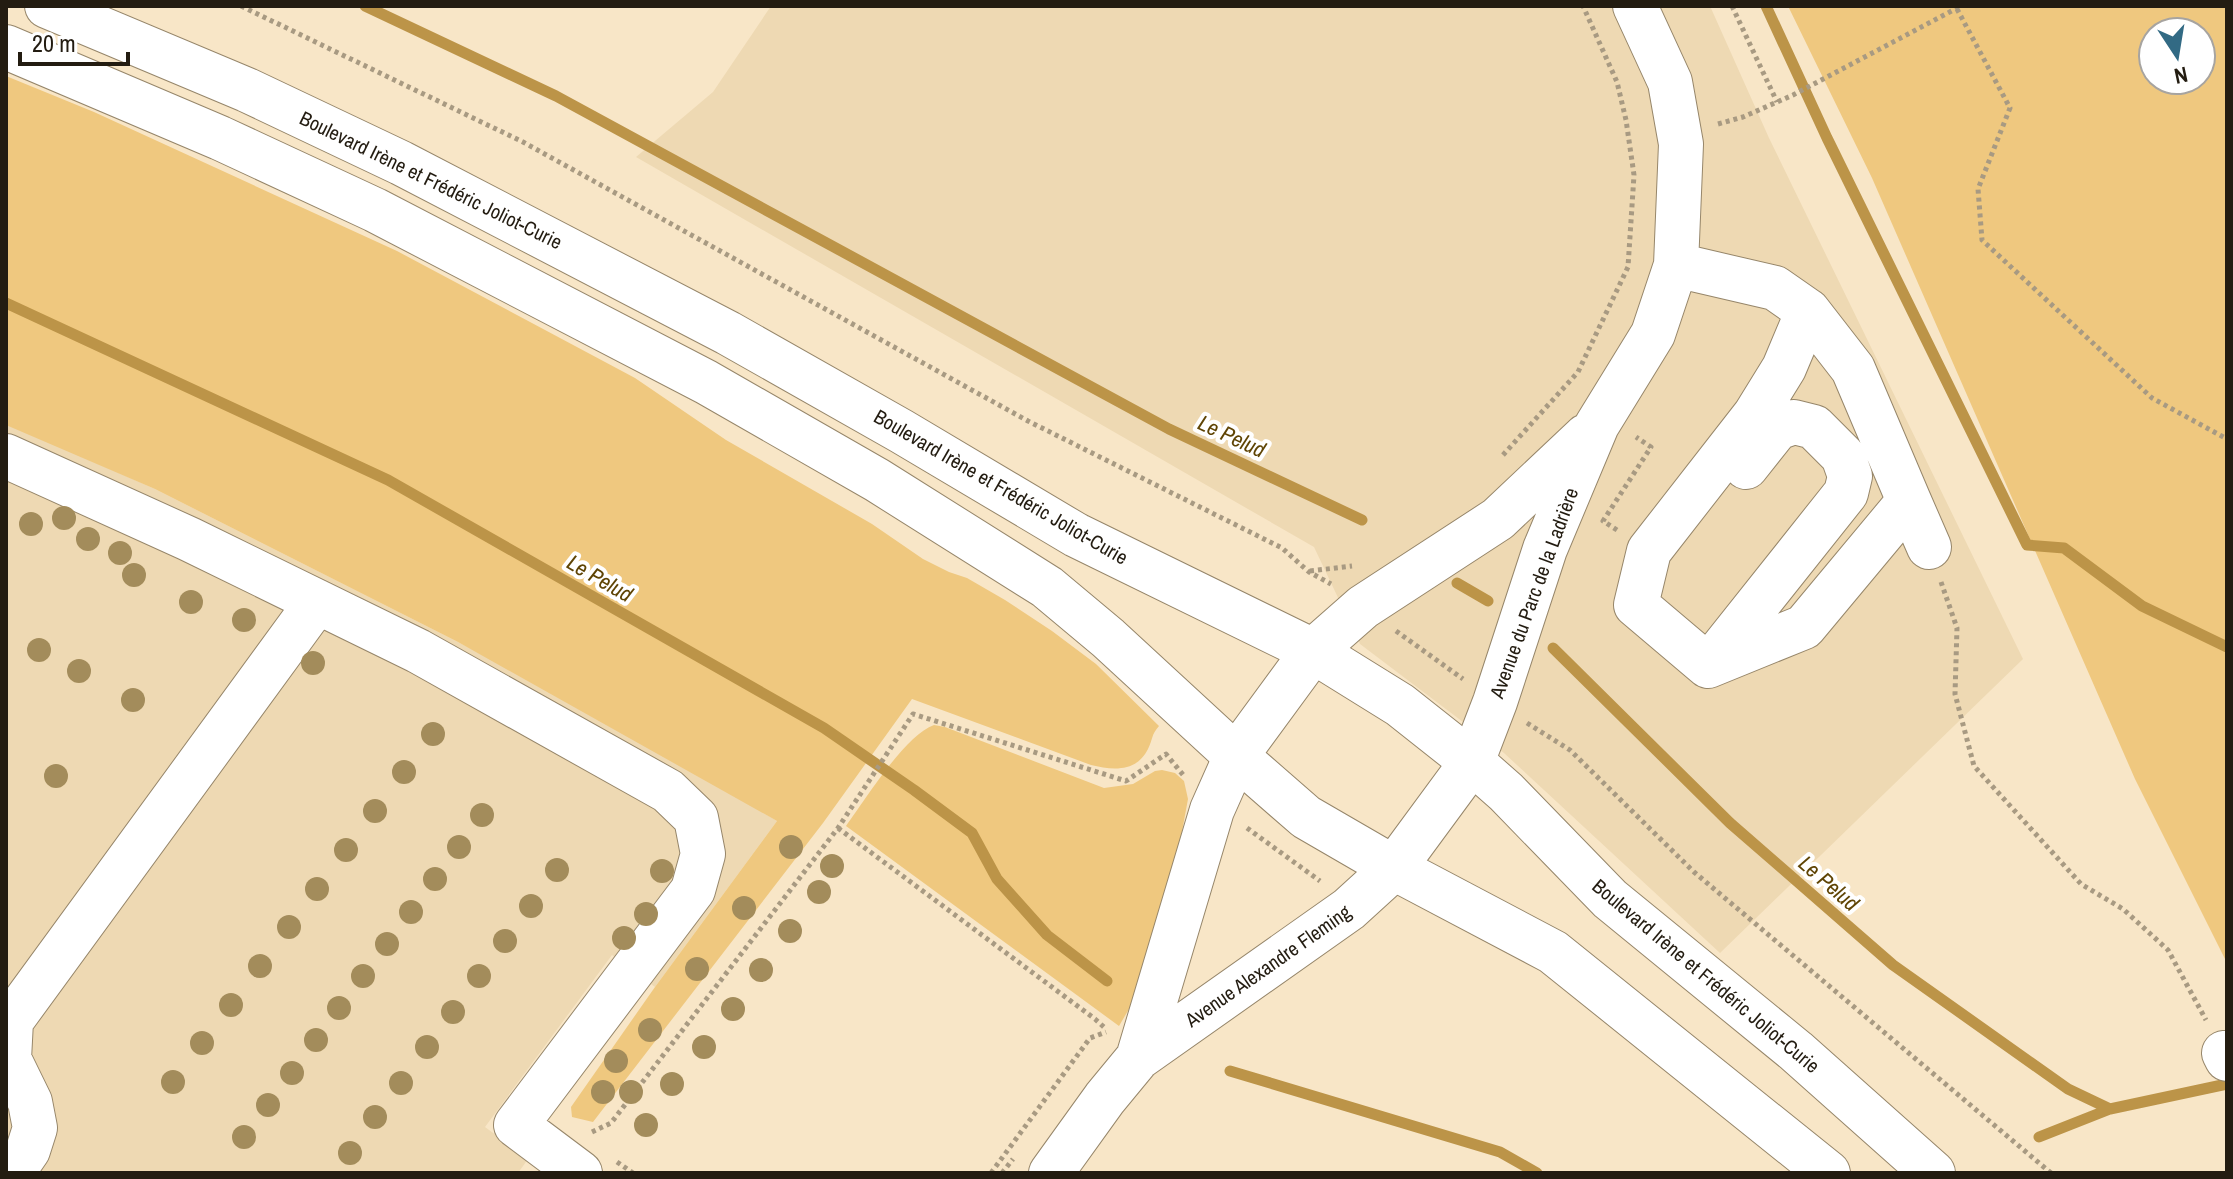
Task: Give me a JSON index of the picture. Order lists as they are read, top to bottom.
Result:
{
  "streets": {
    "main road": ["Boulevard Irène et Frédéric Joliot-Curie", "Avenue du Parc de la Ladrière", "Avenue Alexandre Fleming"]
  },
  "crossings": [
    ["Boulevard Irène et Frédéric Joliot-Curie", "Avenue du Parc de la Ladrière"],
    ["Avenue du Parc de la Ladrière", "Avenue Alexandre Fleming"]
  ],
  "water": ["Le Pelud"],
  "scale_bar": "20 m",
  "north": "bottom"
}
